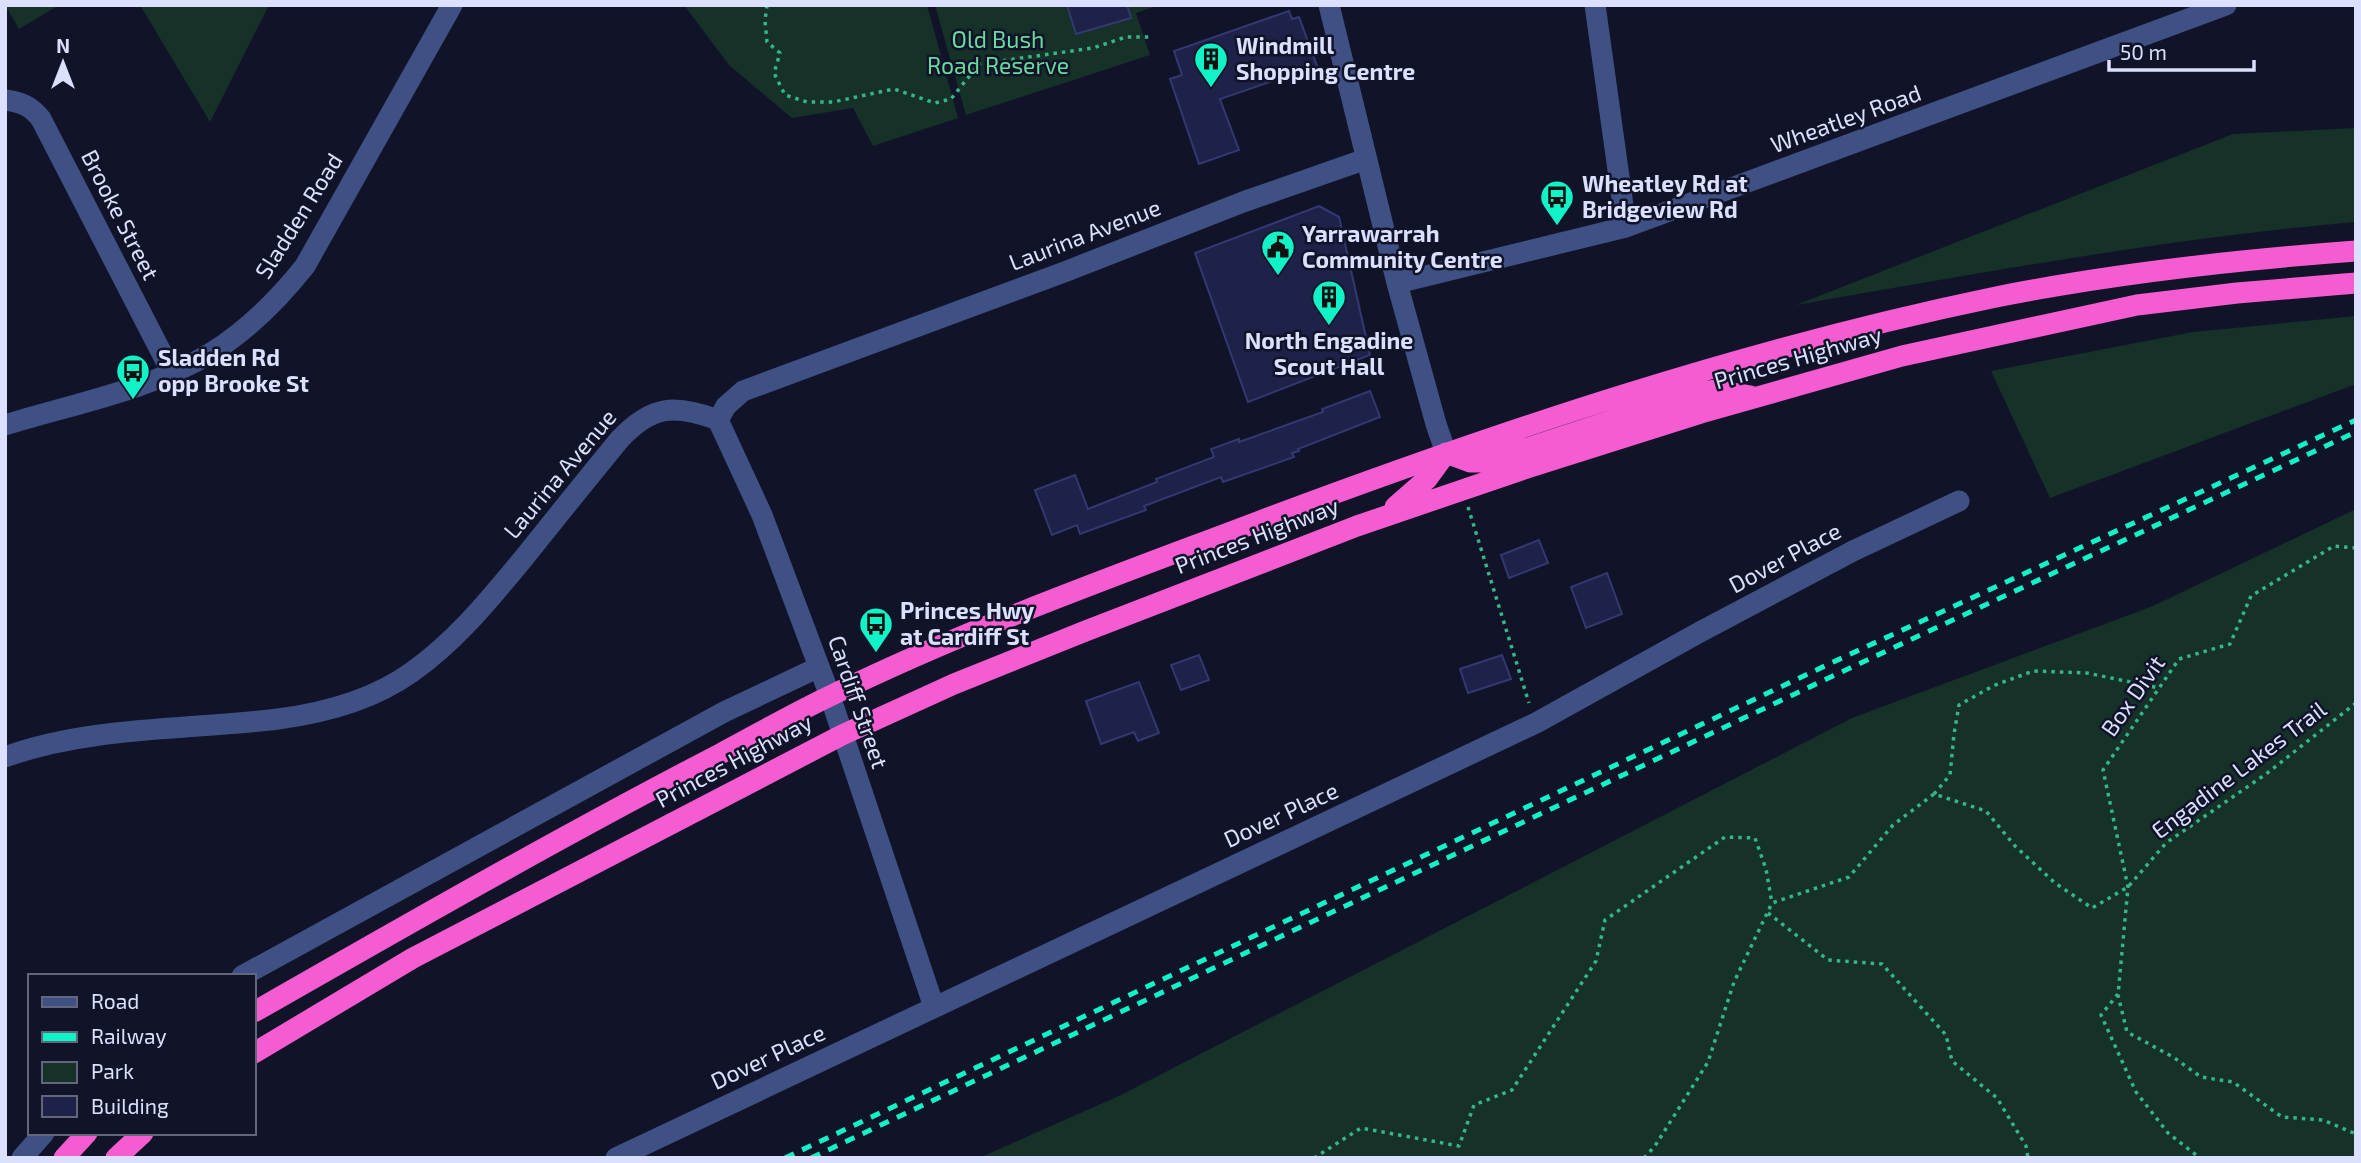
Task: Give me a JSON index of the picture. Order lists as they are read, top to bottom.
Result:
{
  "streets": {
    "highway": ["Princes Highway"],
    "street": [
      "Wheatley Road",
      "Brooke Street",
      "Sladden Road",
      "Laurina Avenue",
      "Dover Place",
      "Cardiff Street"
    ],
    "path": ["Box Divit", "Engadine Lakes Trail"]
  },
  "crossings": [
    ["Brooke Street", "Sladden Road"],
    ["Laurina Avenue", "Cardiff Street"],
    ["Princes Highway", "Cardiff Street"],
    ["Dover Place", "Cardiff Street"],
    ["Box Divit", "Engadine Lakes Trail"]
  ],
  "parks": ["Old Bush Road Reserve"],
  "places": {
    "building": ["Windmill Shopping Centre", "North Engadine Scout Hall"],
    "bus stop": ["Wheatley Rd at Bridgeview Rd", "Sladden Rd opp Brooke St", "Princes Hwy at Cardiff St"],
    "public building": ["Yarrawarrah Community Centre"]
  },
  "legend": [
    "Road",
    "Railway",
    "Park",
    "Building"
  ],
  "scale_bar": "50 m",
  "north": "top"
}
